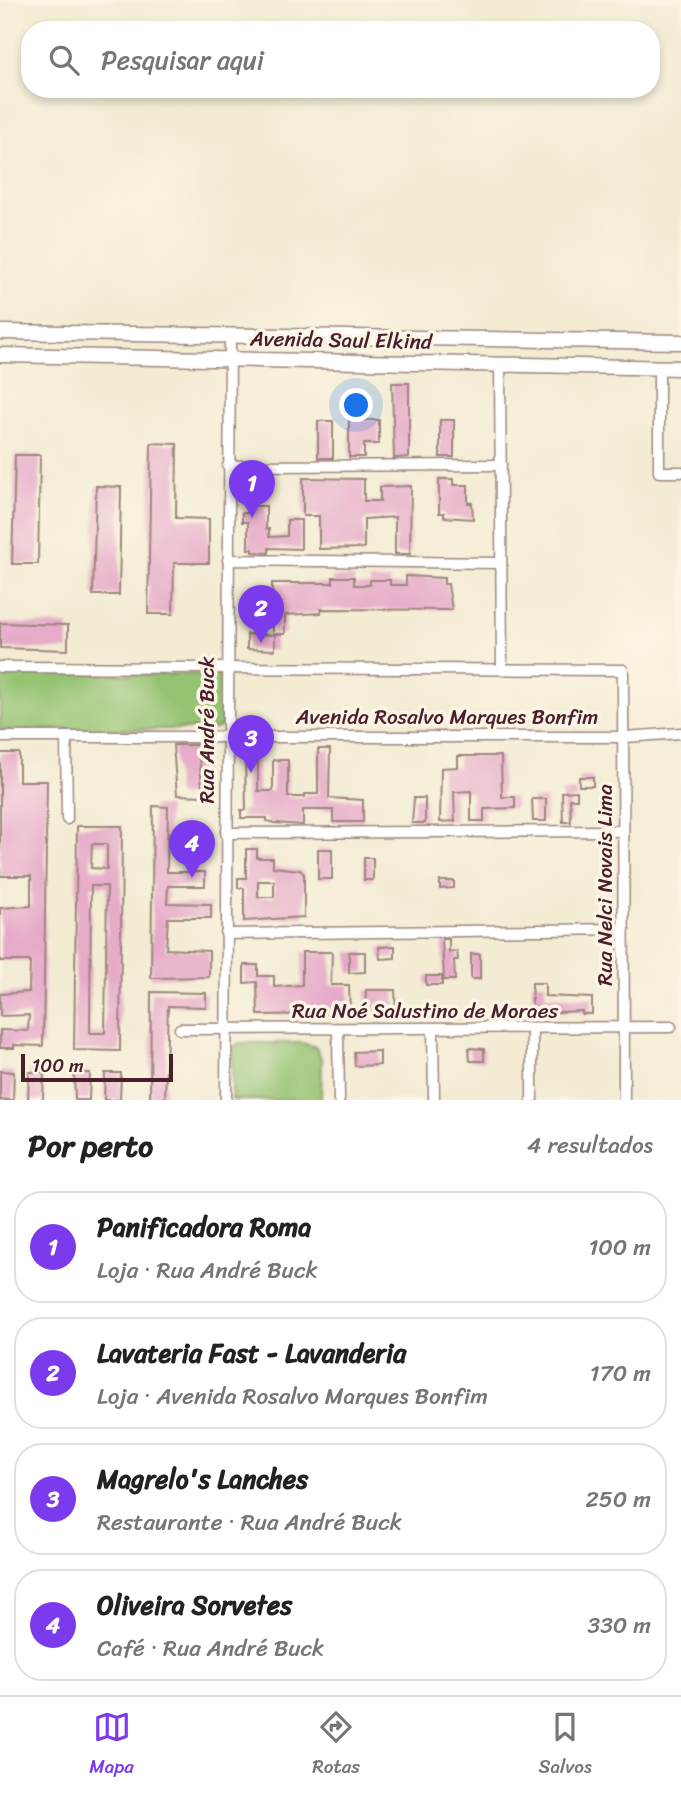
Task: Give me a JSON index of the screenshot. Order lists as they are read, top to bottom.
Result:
{
  "streets": {
    "main road": ["Avenida Saul Elkind"],
    "street": [
      "Avenida Rosalvo Marques Bonfim",
      "Rua André Buck",
      "Rua Nelci Novais Lima",
      "Rua Noé Salustino de Moraes"
    ]
  },
  "crossings": [
    ["Avenida Saul Elkind", "Rua André Buck"],
    ["Avenida Rosalvo Marques Bonfim", "Rua André Buck"],
    ["Avenida Rosalvo Marques Bonfim", "Rua Nelci Novais Lima"],
    ["Rua André Buck", "Rua Noé Salustino de Moraes"],
    ["Rua Nelci Novais Lima", "Rua Noé Salustino de Moraes"]
  ],
  "scale_bar": "100 m",
  "page": {
    "search": "Pesquisar aqui",
    "pins": [
      "1",
      "2",
      "3",
      "4"
    ],
    "scale": "100 m",
    "heading": ["Por perto", "4 resultados"],
    "list": [
      {
        "mark": "1",
        "name": "Panificadora Roma",
        "note": "Loja · Rua André Buck",
        "value": "100 m"
      },
      {
        "mark": "2",
        "name": "Lavateria Fast - Lavanderia",
        "note": "Loja · Avenida Rosalvo Marques Bonfim",
        "value": "170 m"
      },
      {
        "mark": "3",
        "name": "Magrelo's Lanches",
        "note": "Restaurante · Rua André Buck",
        "value": "250 m"
      },
      {
        "mark": "4",
        "name": "Oliveira Sorvetes",
        "note": "Café · Rua André Buck",
        "value": "330 m"
      }
    ],
    "nav": ["Mapa", "Rotas", "Salvos"]
  }
}
